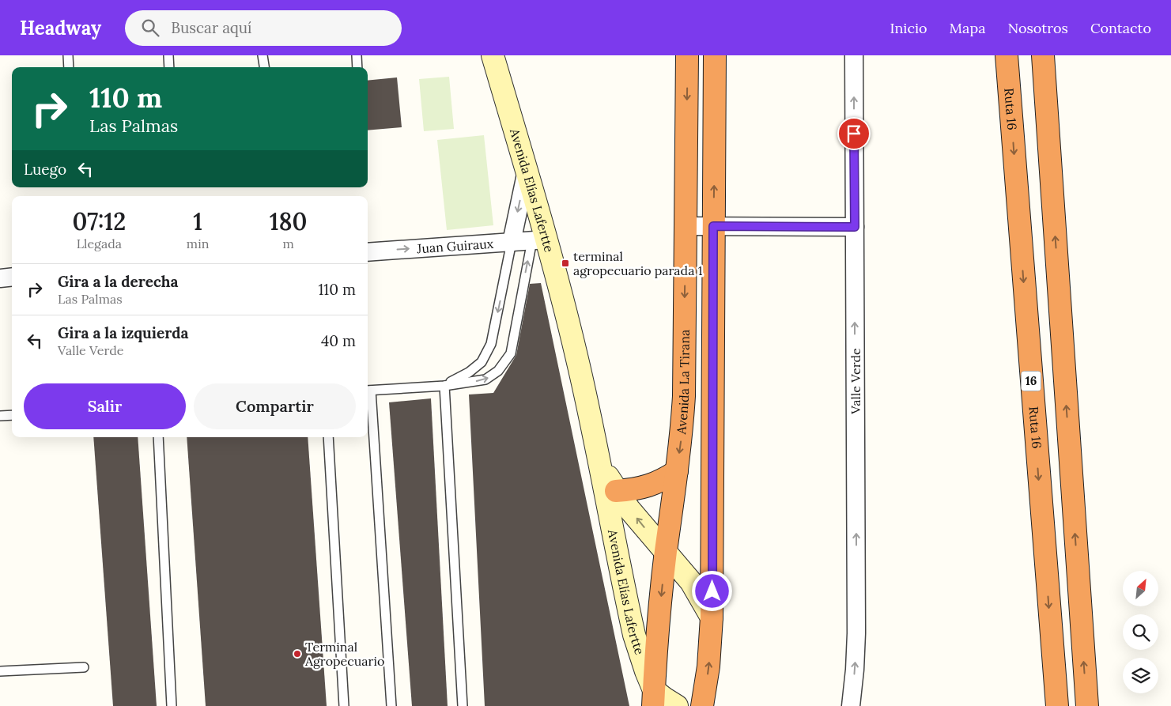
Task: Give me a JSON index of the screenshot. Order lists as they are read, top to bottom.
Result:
{
  "streets": {
    "highway": ["Ruta 16", "Avenida La Tirana", "16"],
    "street": ["Avenida Elías Lafertte", "Juan Guiraux", "Valle Verde"]
  },
  "crossings": [
    ["Avenida Elías Lafertte", "Juan Guiraux"],
    ["Avenida Elías Lafertte", "Avenida La Tirana"]
  ],
  "one_way": ["Juan Guiraux", "Valle Verde"],
  "places": {
    "transit": ["terminal agropecuario parada 1"],
    "other": ["Terminal Agropecuario"]
  },
  "north": "top right",
  "page": {
    "header": "Headway",
    "search": "Buscar aquí",
    "nav": [
      "Inicio",
      "Mapa",
      "Nosotros",
      "Contacto"
    ],
    "turn": ["110 m", "Las Palmas"],
    "then": "Luego",
    "eta": [
      "07:12",
      "Llegada",
      "1",
      "min",
      "180",
      "m"
    ],
    "list": [
      {
        "name": "Gira a la derecha",
        "note": "Las Palmas",
        "value": "110 m"
      },
      {
        "name": "Gira a la izquierda",
        "note": "Valle Verde",
        "value": "40 m"
      }
    ],
    "buttons": ["Salir", "Compartir"]
  }
}
